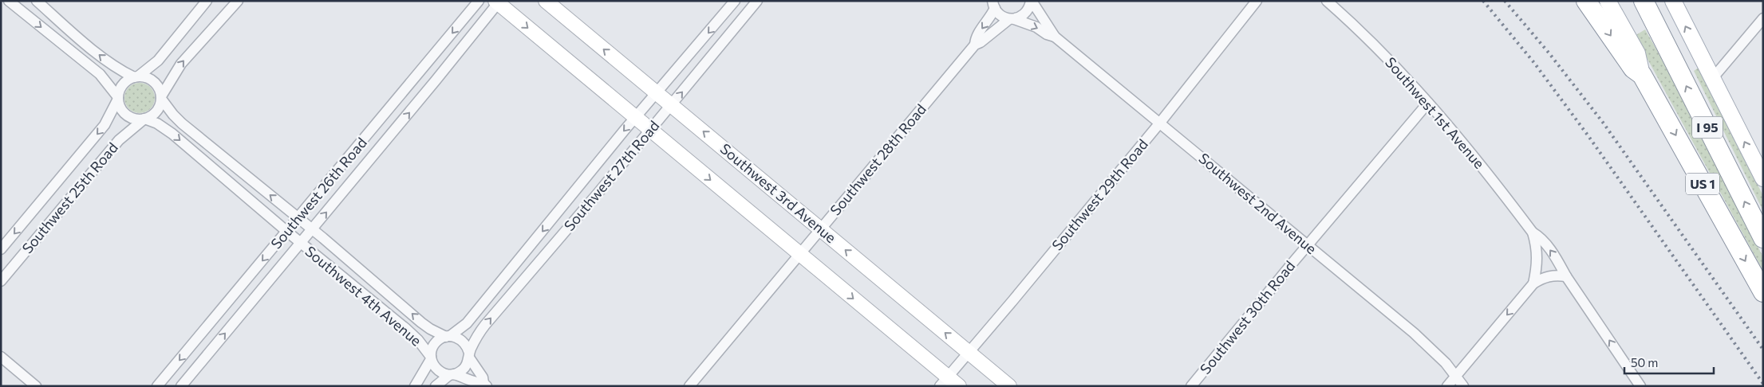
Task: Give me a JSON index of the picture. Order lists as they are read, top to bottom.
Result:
{
  "streets": {
    "highway": ["I 95", "US 1"],
    "main road": ["Southwest 3rd Avenue"],
    "street": [
      "Southwest 1st Avenue",
      "Southwest 28th Road",
      "Southwest 27th Road",
      "Southwest 26th Road",
      "Southwest 29th Road",
      "Southwest 25th Road",
      "Southwest 2nd Avenue",
      "Southwest 4th Avenue",
      "Southwest 30th Road"
    ]
  },
  "crossings": [
    ["Southwest 1st Avenue", "Southwest 30th Road"],
    ["Southwest 28th Road", "Southwest 3rd Avenue"],
    ["Southwest 28th Road", "Southwest 2nd Avenue"],
    ["Southwest 27th Road", "Southwest 3rd Avenue"],
    ["Southwest 27th Road", "Southwest 4th Avenue"],
    ["Southwest 26th Road", "Southwest 4th Avenue"],
    ["Southwest 3rd Avenue", "Southwest 29th Road"],
    ["Southwest 29th Road", "Southwest 2nd Avenue"],
    ["Southwest 25th Road", "Southwest 4th Avenue"],
    ["Southwest 2nd Avenue", "Southwest 30th Road"]
  ],
  "scale_bar": "50 m"
}
